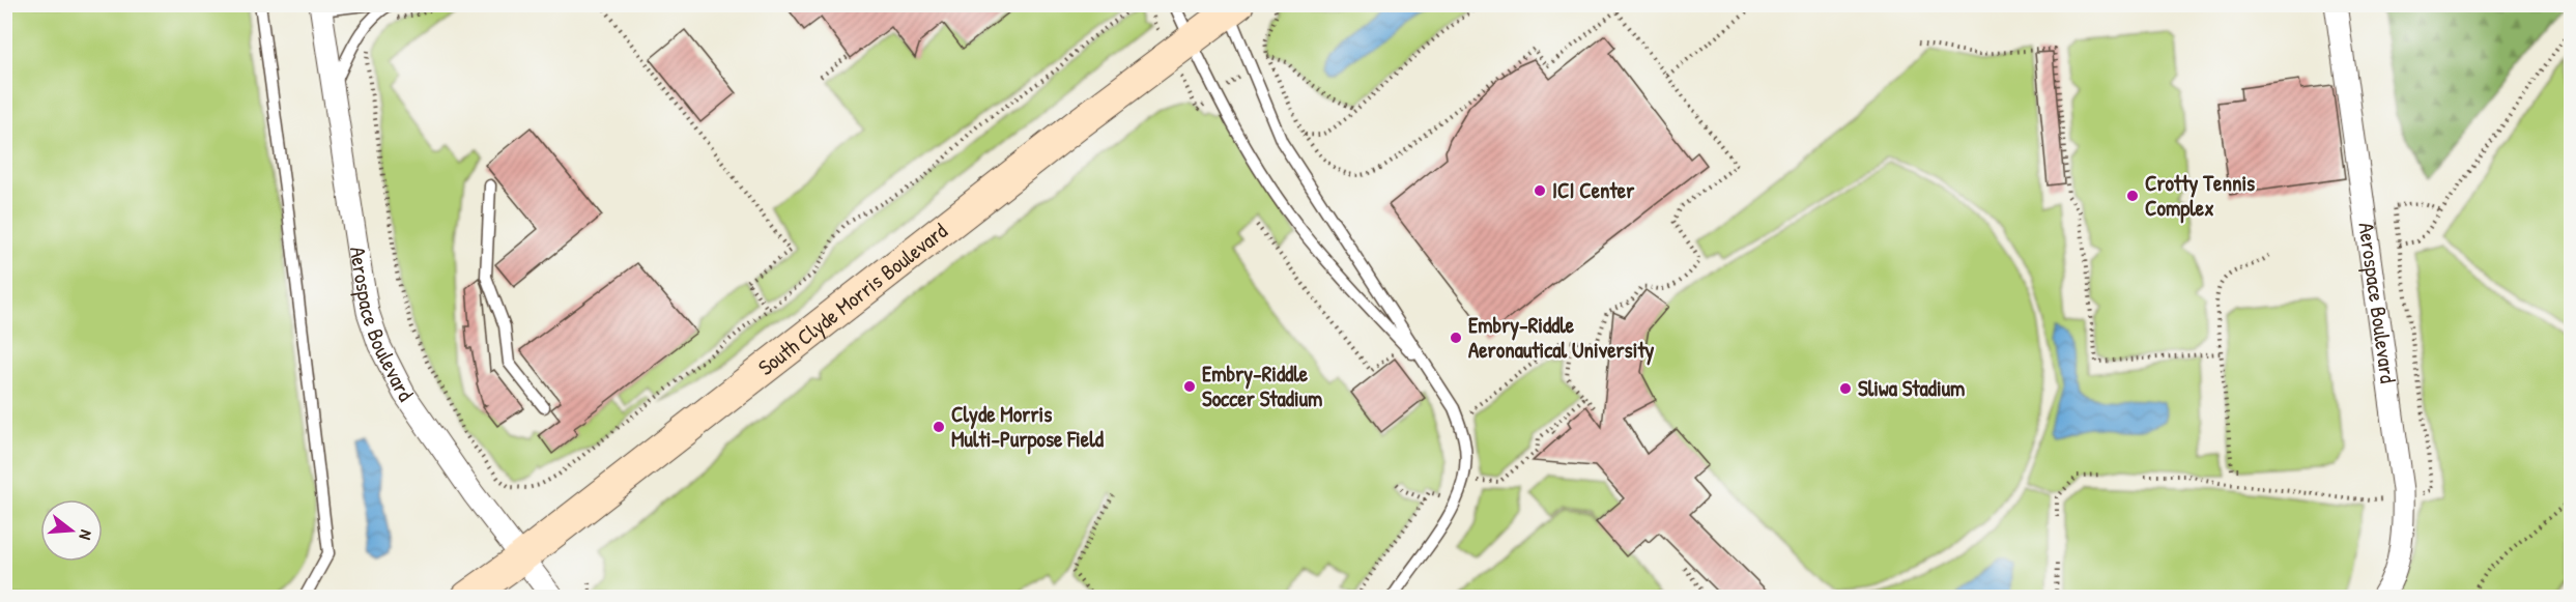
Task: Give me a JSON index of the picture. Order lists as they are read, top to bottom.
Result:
{
  "streets": {
    "main road": ["South Clyde Morris Boulevard"],
    "street": ["Aerospace Boulevard"]
  },
  "crossings": [
    ["South Clyde Morris Boulevard", "Aerospace Boulevard"]
  ],
  "places": [
    "ICI Center",
    "Crotty Tennis Complex",
    "Embry-Riddle Aeronautical University",
    "Embry-Riddle Soccer Stadium",
    "Sliwa Stadium",
    "Clyde Morris Multi-Purpose Field"
  ],
  "north": "right"
}
